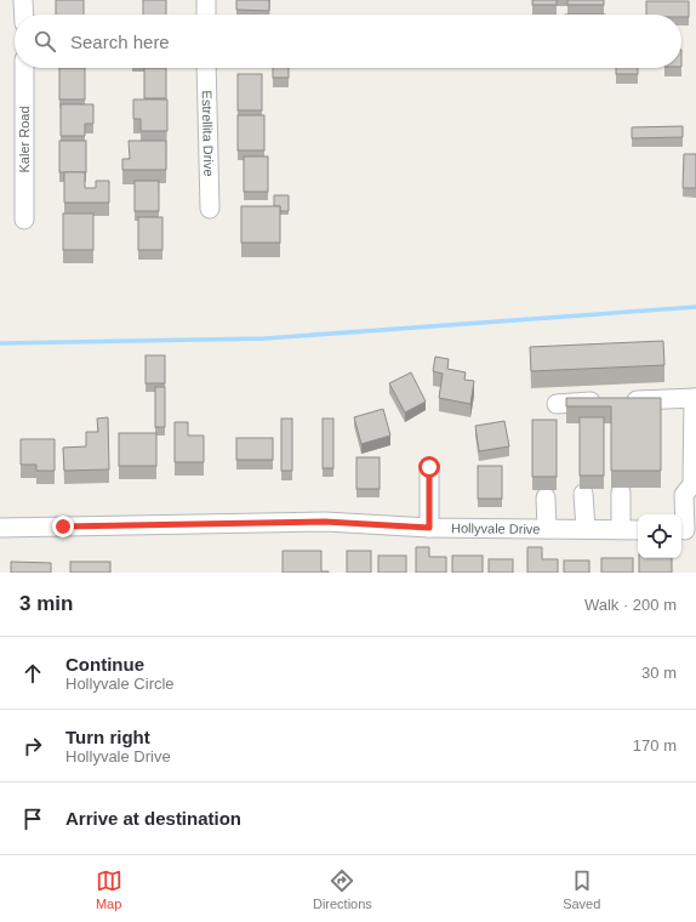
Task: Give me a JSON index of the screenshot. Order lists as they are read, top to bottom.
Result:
{
  "streets": {
    "street": ["Estrellita Drive", "Kaler Road", "Hollyvale Drive"]
  },
  "page": {
    "search": "Search here",
    "heading": ["3 min", "Walk · 200 m"],
    "list": [
      ["Continue", "Hollyvale Circle", "30 m"],
      ["Turn right", "Hollyvale Drive", "170 m"],
      "Arrive at destination"
    ],
    "nav": ["Map", "Directions", "Saved"]
  }
}
